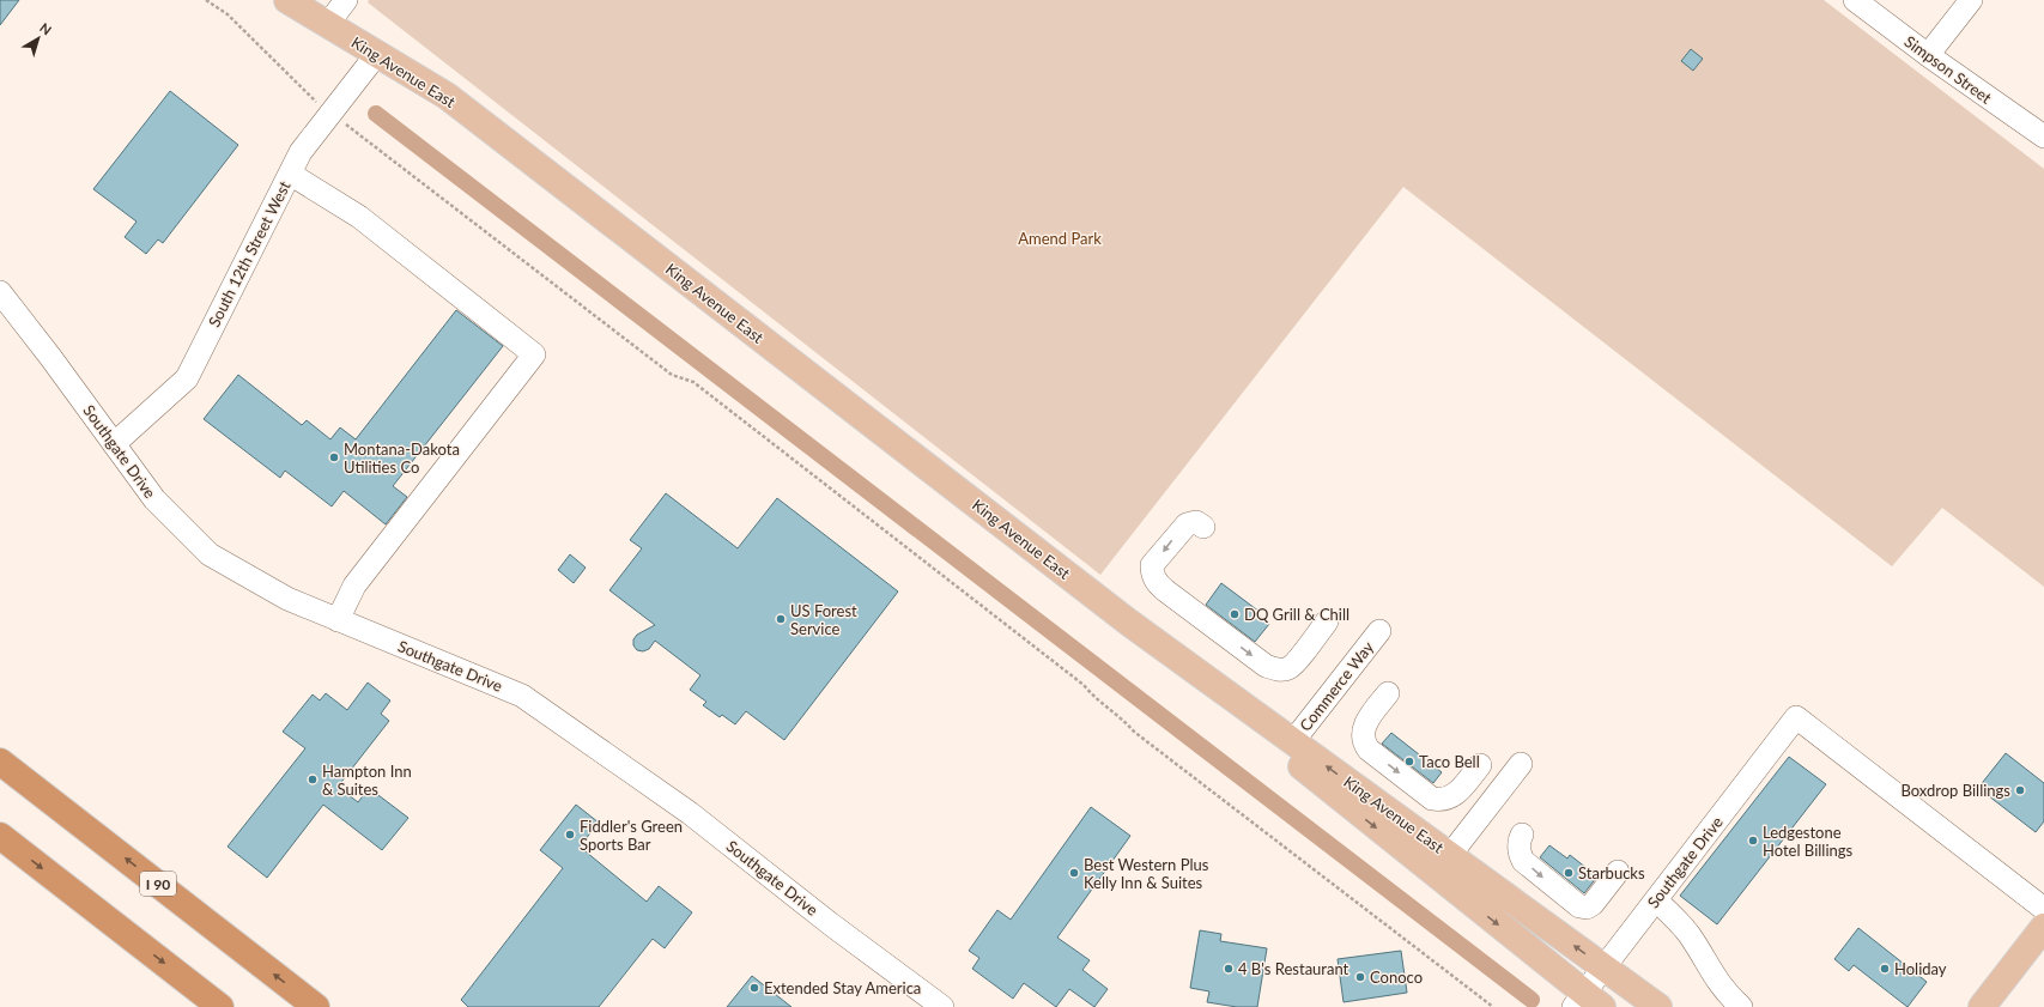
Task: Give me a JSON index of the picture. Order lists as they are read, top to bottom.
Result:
{
  "streets": {
    "highway": ["I 90"],
    "main road": ["King Avenue East"],
    "street": [
      "Simpson Street",
      "South 12th Street West",
      "Southgate Drive",
      "Commerce Way"
    ]
  },
  "crossings": [
    ["King Avenue East", "South 12th Street West"],
    ["King Avenue East", "Southgate Drive"],
    ["King Avenue East", "Commerce Way"],
    ["South 12th Street West", "Southgate Drive"]
  ],
  "parks": ["Amend Park"],
  "places": [
    "Montana-Dakota Utilities Co",
    "DQ Grill & Chill",
    "US Forest Service",
    "Taco Bell",
    "Hampton Inn & Suites",
    "Boxdrop Billings",
    "Fiddler's Green Sports Bar",
    "Ledgestone Hotel Billings",
    "Best Western Plus Kelly Inn & Suites",
    "Starbucks",
    "4 B's Restaurant",
    "Holiday",
    "Conoco",
    "Extended Stay America"
  ],
  "north": "top right"
}
